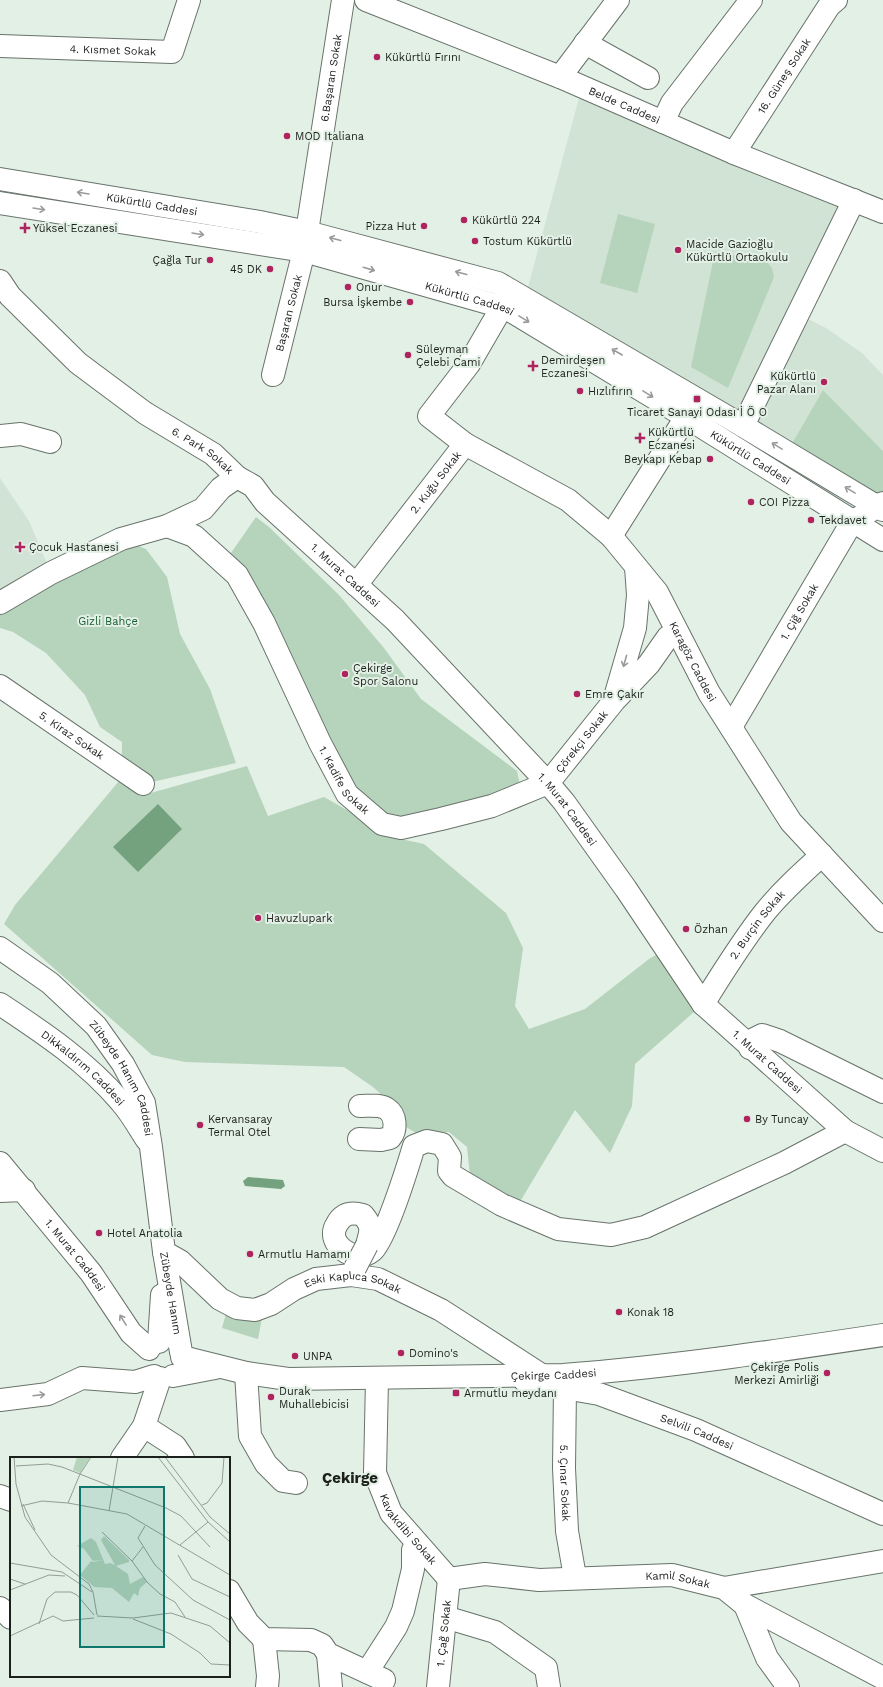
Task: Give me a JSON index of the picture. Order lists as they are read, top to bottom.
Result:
{
  "streets": {
    "street": [
      "4. Kısmet Sokak",
      "16. Güneş Sokak",
      "6.Başaran Sokak",
      "Belde Caddesi",
      "Kükürtlü Caddesi",
      "Başaran Sokak",
      "6. Park Sokak",
      "2. Kuğu Sokak",
      "1. Murat Caddesi",
      "1. Çiğ Sokak",
      "Karagöz Caddesi",
      "5. Kiraz Sokak",
      "Çörekçi Sokak",
      "1. Kadife Sokak",
      "2. Burçin Sokak",
      "Dikkaldırım Caddesi",
      "Zübeyde Hanım Caddesi",
      "Eski Kaplıca Sokak",
      "Zübeyde Hanım",
      "Çekirge Caddesi",
      "Selvili Caddesi",
      "5. Çınar Sokak",
      "Kavakdibi Sokak",
      "Kamil Sokak",
      "1. Çağ Sokak"
    ]
  },
  "crossings": [
    ["16. Güneş Sokak", "Belde Caddesi"],
    ["6.Başaran Sokak", "Kükürtlü Caddesi"],
    ["6.Başaran Sokak", "Başaran Sokak"],
    ["Kükürtlü Caddesi", "Başaran Sokak"],
    ["Kükürtlü Caddesi", "2. Kuğu Sokak"],
    ["Kükürtlü Caddesi", "1. Çiğ Sokak"],
    ["6. Park Sokak", "1. Murat Caddesi"],
    ["6. Park Sokak", "1. Kadife Sokak"],
    ["2. Kuğu Sokak", "1. Murat Caddesi"],
    ["2. Kuğu Sokak", "Karagöz Caddesi"],
    ["1. Murat Caddesi", "Çörekçi Sokak"],
    ["1. Murat Caddesi", "1. Kadife Sokak"],
    ["1. Murat Caddesi", "2. Burçin Sokak"],
    ["1. Murat Caddesi", "Zübeyde Hanım"],
    ["1. Çiğ Sokak", "Karagöz Caddesi"],
    ["Karagöz Caddesi", "2. Burçin Sokak"],
    ["Çörekçi Sokak", "1. Kadife Sokak"],
    ["Dikkaldırım Caddesi", "Zübeyde Hanım Caddesi"],
    ["Zübeyde Hanım Caddesi", "Eski Kaplıca Sokak"],
    ["Zübeyde Hanım Caddesi", "Zübeyde Hanım"],
    ["Eski Kaplıca Sokak", "Zübeyde Hanım"],
    ["Eski Kaplıca Sokak", "Çekirge Caddesi"],
    ["Zübeyde Hanım", "Çekirge Caddesi"],
    ["Çekirge Caddesi", "Selvili Caddesi"],
    ["Çekirge Caddesi", "Kavakdibi Sokak"],
    ["Selvili Caddesi", "5. Çınar Sokak"],
    ["5. Çınar Sokak", "Kamil Sokak"],
    ["Kavakdibi Sokak", "Kamil Sokak"],
    ["Kavakdibi Sokak", "1. Çağ Sokak"],
    ["Kamil Sokak", "1. Çağ Sokak"]
  ],
  "districts": ["Çekirge"],
  "parks": ["Gizli Bahçe"],
  "places": {
    "other": [
      "Kükürtlü Fırını",
      "MOD Italiana",
      "Kükürtlü 224",
      "Pizza Hut",
      "Tostum Kükürtlü",
      "Macide Gazioğlu Kükürtlü Ortaokulu",
      "Çağla Tur",
      "45 DK",
      "Onur",
      "Bursa İşkembe",
      "Süleyman Çelebi Cami",
      "Kükürtlü Pazar Alanı",
      "Hızlıfırın",
      "Beykapı Kebap",
      "COI Pizza",
      "Tekdavet",
      "Çekirge Spor Salonu",
      "Emre Çakır",
      "Havuzlupark",
      "Özhan",
      "By Tuncay",
      "Kervansaray Termal Otel",
      "Hotel Anatolia",
      "Armutlu Hamamı",
      "Konak 18",
      "Domino's",
      "UNPA",
      "Çekirge Polis Merkezi Amirliği",
      "Durak Muhallebicisi"
    ],
    "health": [
      "Yüksel Eczanesi",
      "Demirdeşen Eczanesi",
      "Kükürtlü Eczanesi",
      "Çocuk Hastanesi"
    ],
    "transit": ["Ticaret Sanayi Odası İ Ö O", "Armutlu meydanı"]
  }
}
